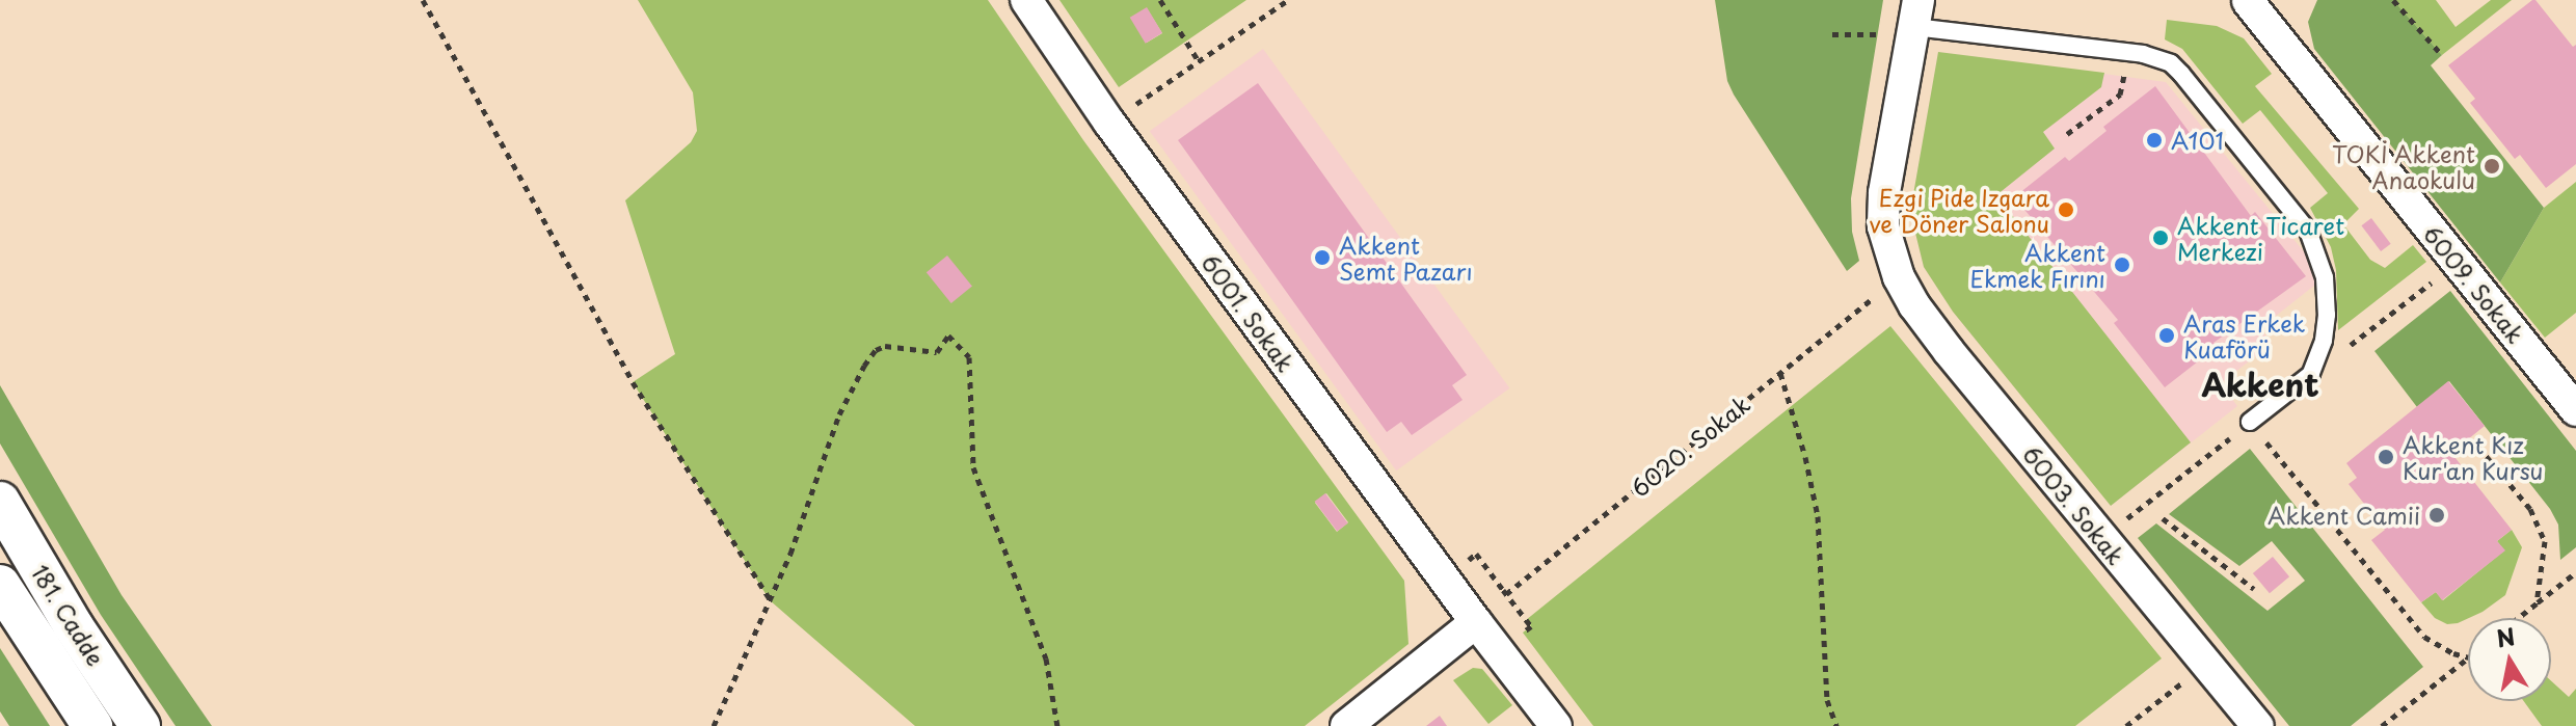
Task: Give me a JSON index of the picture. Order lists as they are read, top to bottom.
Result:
{
  "streets": {
    "street": [
      "6009. Sokak",
      "6001. Sokak",
      "6003. Sokak",
      "181. Cadde"
    ],
    "path": ["6020. Sokak"]
  },
  "districts": ["Akkent"],
  "places": [
    "A101",
    "TOKİ Akkent Anaokulu",
    "Ezgi Pide Izgara ve Döner Salonu",
    "Akkent Ticaret Merkezi",
    "Akkent Semt Pazarı",
    "Akkent Ekmek Fırını",
    "Aras Erkek Kuaförü",
    "Akkent Kız Kur'an Kursu",
    "Akkent Camii"
  ],
  "north": "top"
}
